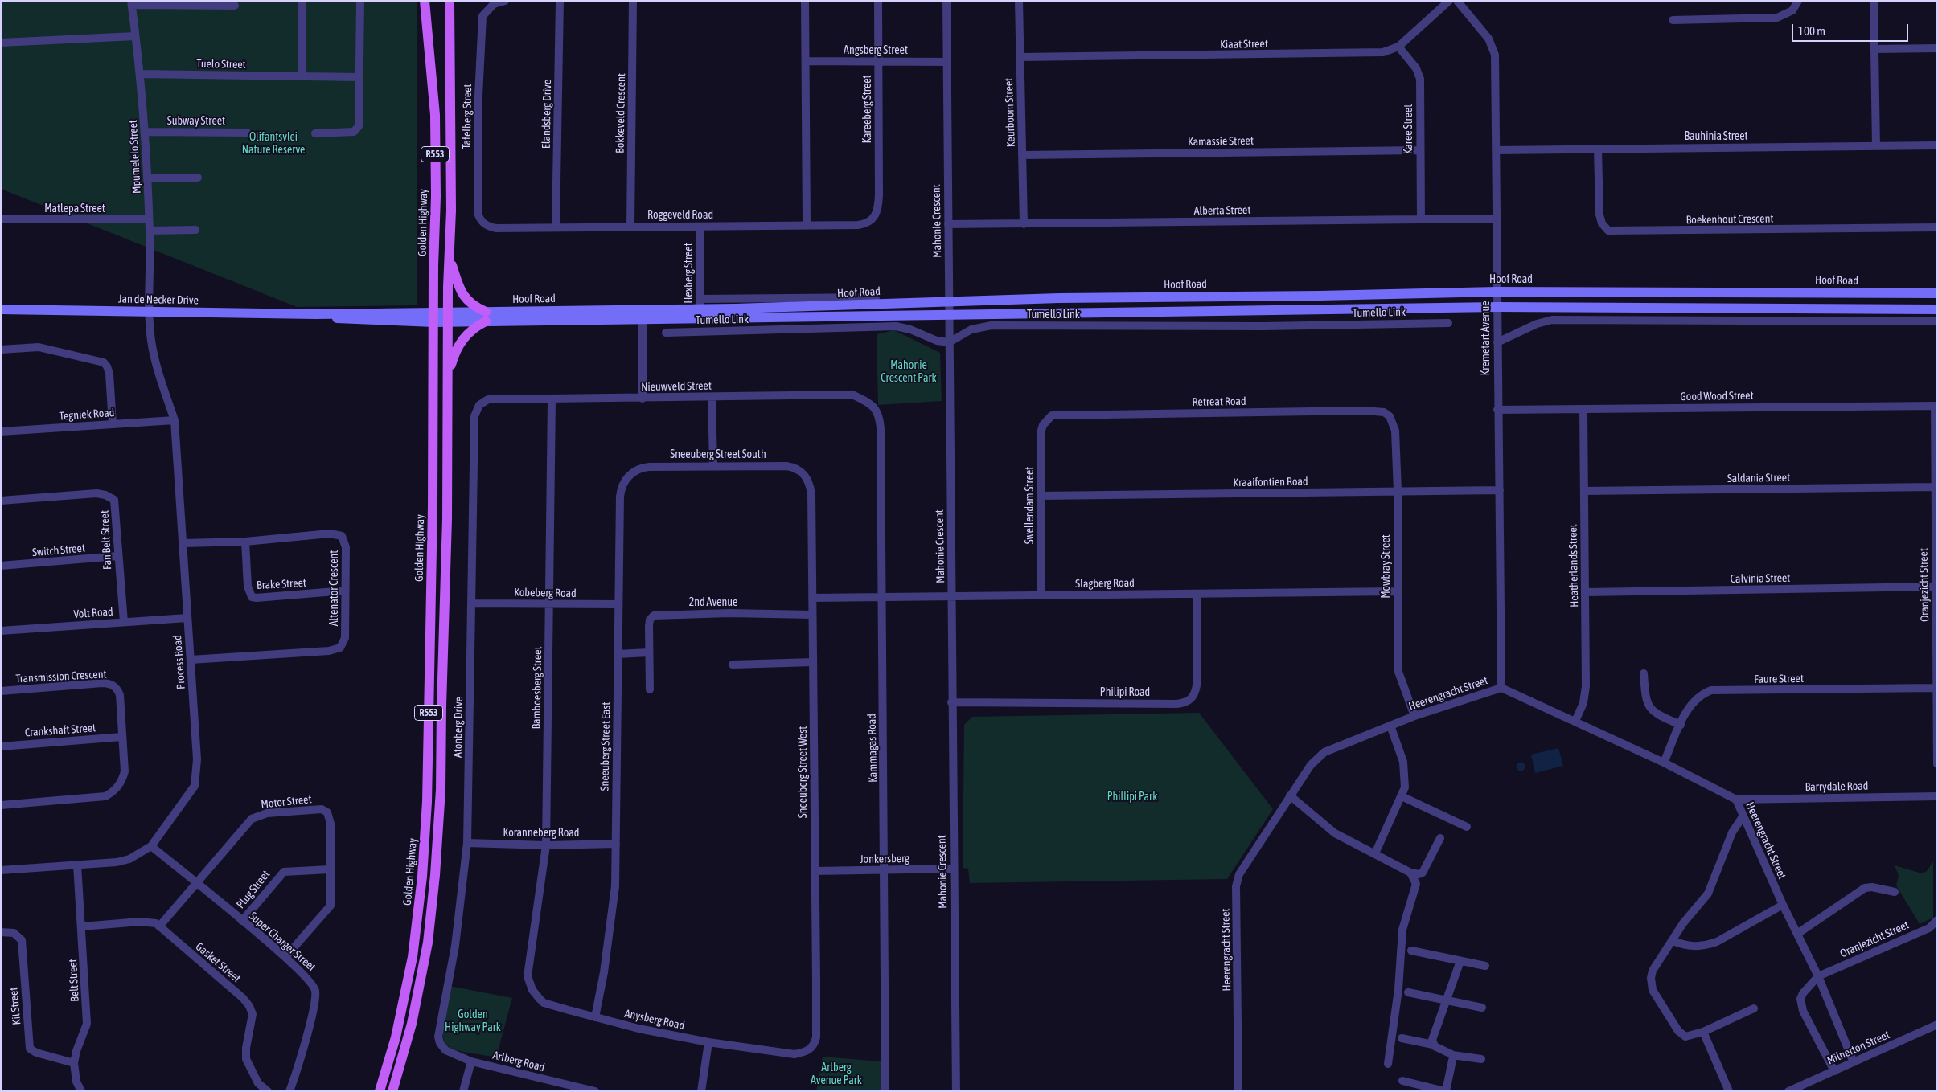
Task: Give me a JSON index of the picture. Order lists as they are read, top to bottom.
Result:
{
  "streets": {
    "main road": [
      "R553",
      "Golden Highway",
      "Hoof Road",
      "Jan de Necker Drive"
    ],
    "street": [
      "Kiaat Street",
      "Angsberg Street",
      "Tuelo Street",
      "Kareeberg Street",
      "Keurboom Street",
      "Bokkeveld Crescent",
      "Elandsberg Drive",
      "Tafelberg Street",
      "Subway Street",
      "Karee Street",
      "Bauhinia Street",
      "Kamassie Street",
      "Mpumelelo Street",
      "Matlepa Street",
      "Alberta Street",
      "Roggeveld Road",
      "Boekenhout Crescent",
      "Mahonie Crescent",
      "Hexberg Street",
      "Tumello Link",
      "Kremetart Avenue",
      "Nieuwveld Street",
      "Good Wood Street",
      "Retreat Road",
      "Tegniek Road",
      "Sneeuberg Street South",
      "Saldania Street",
      "Kraaifontien Road",
      "Swellendam Street",
      "Fan Belt Street",
      "Switch Street",
      "Heatherlands Street",
      "Mowbray Street",
      "Calvinia Street",
      "Slagberg Road",
      "Brake Street",
      "Oranjezicht Street",
      "Altenator Crescent",
      "Kobeberg Road",
      "2nd Avenue",
      "Volt Road",
      "Process Road",
      "Transmission Crescent",
      "Faure Street",
      "Bamboesberg Street",
      "Philipi Road",
      "Heerengracht Street",
      "Atonberg Drive",
      "Crankshaft Street",
      "Sneeuberg Street East",
      "Kammagas Road",
      "Sneeuberg Street West",
      "Barrydale Road",
      "Motor Street",
      "Koranneberg Road",
      "Jonkersberg",
      "Plug Street",
      "Super Charger Street",
      "Gasket Street",
      "Belt Street",
      "Kit Street",
      "Anysberg Road",
      "Milnerton Street",
      "Arlberg Road"
    ]
  },
  "crossings": [
    ["Kiaat Street", "Keurboom Street"],
    ["Kiaat Street", "Karee Street"],
    ["Angsberg Street", "Kareeberg Street"],
    ["Angsberg Street", "Mahonie Crescent"],
    ["Tuelo Street", "Mpumelelo Street"],
    ["Kareeberg Street", "Roggeveld Road"],
    ["Keurboom Street", "Kamassie Street"],
    ["Keurboom Street", "Alberta Street"],
    ["Bokkeveld Crescent", "Roggeveld Road"],
    ["Elandsberg Drive", "Roggeveld Road"],
    ["Tafelberg Street", "Roggeveld Road"],
    ["Subway Street", "Mpumelelo Street"],
    ["Karee Street", "Kamassie Street"],
    ["Karee Street", "Alberta Street"],
    ["Bauhinia Street", "Boekenhout Crescent"],
    ["Bauhinia Street", "Kremetart Avenue"],
    ["R553", "Hoof Road"],
    ["Mpumelelo Street", "Matlepa Street"],
    ["Mpumelelo Street", "Jan de Necker Drive"],
    ["Mpumelelo Street", "Process Road"],
    ["Alberta Street", "Mahonie Crescent"],
    ["Alberta Street", "Kremetart Avenue"],
    ["Roggeveld Road", "Hexberg Street"],
    ["Mahonie Crescent", "Hoof Road"],
    ["Mahonie Crescent", "Tumello Link"],
    ["Mahonie Crescent", "Slagberg Road"],
    ["Mahonie Crescent", "Philipi Road"],
    ["Mahonie Crescent", "Jonkersberg"],
    ["Golden Highway", "Hoof Road"],
    ["Golden Highway", "Jan de Necker Drive"],
    ["Hexberg Street", "Hoof Road"],
    ["Hexberg Street", "Tumello Link"],
    ["Hoof Road", "Jan de Necker Drive"],
    ["Hoof Road", "Tumello Link"],
    ["Hoof Road", "Kremetart Avenue"],
    ["Jan de Necker Drive", "Process Road"],
    ["Kremetart Avenue", "Good Wood Street"],
    ["Kremetart Avenue", "Kraaifontien Road"],
    ["Kremetart Avenue", "Heerengracht Street"],
    ["Nieuwveld Street", "Bamboesberg Street"],
    ["Nieuwveld Street", "Atonberg Drive"],
    ["Nieuwveld Street", "Kammagas Road"],
    ["Good Wood Street", "Heatherlands Street"],
    ["Good Wood Street", "Oranjezicht Street"],
    ["Retreat Road", "Swellendam Street"],
    ["Retreat Road", "Mowbray Street"],
    ["Tegniek Road", "Process Road"],
    ["Sneeuberg Street South", "Sneeuberg Street East"],
    ["Sneeuberg Street South", "Sneeuberg Street West"],
    ["Saldania Street", "Heatherlands Street"],
    ["Saldania Street", "Oranjezicht Street"],
    ["Kraaifontien Road", "Swellendam Street"],
    ["Kraaifontien Road", "Mowbray Street"],
    ["Swellendam Street", "Slagberg Road"],
    ["Fan Belt Street", "Switch Street"],
    ["Fan Belt Street", "Volt Road"],
    ["Heatherlands Street", "Calvinia Street"],
    ["Heatherlands Street", "Heerengracht Street"],
    ["Mowbray Street", "Slagberg Road"],
    ["Mowbray Street", "Heerengracht Street"],
    ["Calvinia Street", "Oranjezicht Street"],
    ["Slagberg Road", "Philipi Road"],
    ["Slagberg Road", "Kammagas Road"],
    ["Slagberg Road", "Sneeuberg Street West"],
    ["Brake Street", "Altenator Crescent"],
    ["Oranjezicht Street", "Faure Street"],
    ["Oranjezicht Street", "Heerengracht Street"],
    ["Altenator Crescent", "Process Road"],
    ["Kobeberg Road", "Bamboesberg Street"],
    ["Kobeberg Road", "Atonberg Drive"],
    ["Kobeberg Road", "Sneeuberg Street East"],
    ["2nd Avenue", "Sneeuberg Street West"],
    ["Volt Road", "Process Road"],
    ["Process Road", "Super Charger Street"],
    ["Process Road", "Belt Street"],
    ["Transmission Crescent", "Crankshaft Street"],
    ["Faure Street", "Heerengracht Street"],
    ["Bamboesberg Street", "Koranneberg Road"],
    ["Bamboesberg Street", "Anysberg Road"],
    ["Heerengracht Street", "Barrydale Road"],
    ["Heerengracht Street", "Milnerton Street"],
    ["Atonberg Drive", "Koranneberg Road"],
    ["Atonberg Drive", "Arlberg Road"],
    ["Sneeuberg Street East", "Koranneberg Road"],
    ["Sneeuberg Street East", "Anysberg Road"],
    ["Kammagas Road", "Jonkersberg"],
    ["Sneeuberg Street West", "Jonkersberg"],
    ["Sneeuberg Street West", "Anysberg Road"],
    ["Motor Street", "Plug Street"],
    ["Motor Street", "Super Charger Street"],
    ["Motor Street", "Gasket Street"],
    ["Plug Street", "Super Charger Street"],
    ["Gasket Street", "Belt Street"],
    ["Belt Street", "Kit Street"]
  ],
  "parks": [
    "Olifantsvlei Nature Reserve",
    "Mahonie Crescent Park",
    "Phillipi Park",
    "Golden Highway Park",
    "Arlberg Avenue Park"
  ],
  "scale_bar": "100 m"
}
